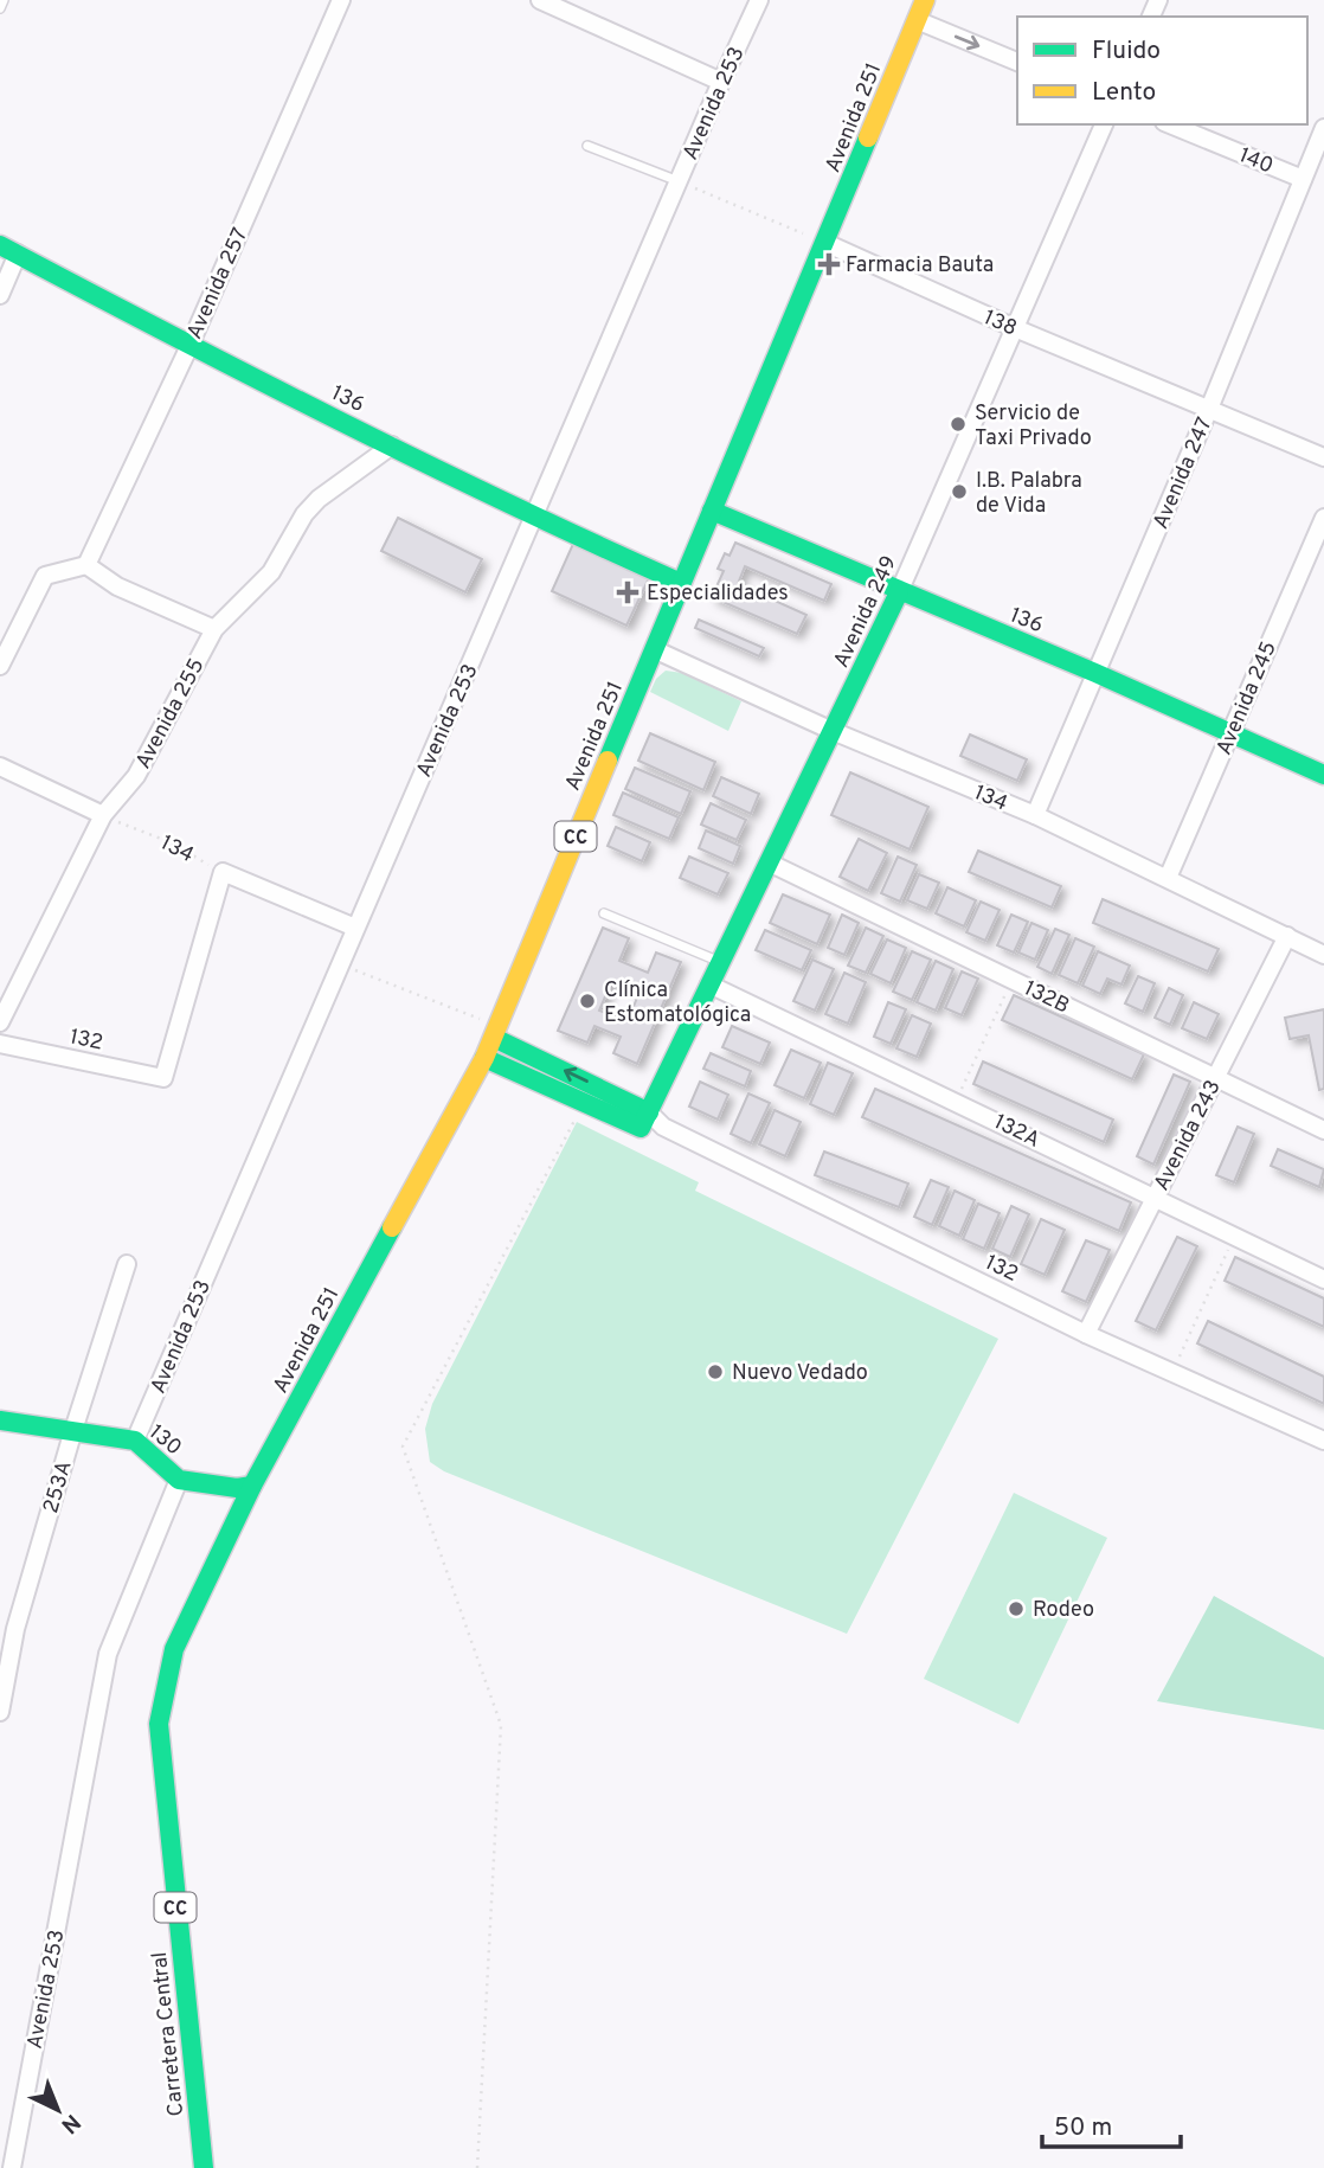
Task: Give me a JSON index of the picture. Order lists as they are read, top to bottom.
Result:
{
  "streets": {
    "street": [
      "Avenida 253",
      "Avenida 251",
      "140",
      "Avenida 257",
      "138",
      "136",
      "Avenida 247",
      "Avenida 249",
      "Avenida 245",
      "Avenida 255",
      "134",
      "CC",
      "132B",
      "132",
      "132A",
      "Avenida 243",
      "130",
      "253A",
      "Carretera Central"
    ]
  },
  "crossings": [
    ["Avenida 253", "136"],
    ["Avenida 253", "130"],
    ["Avenida 251", "138"],
    ["Avenida 251", "136"],
    ["Avenida 251", "134"],
    ["Avenida 251", "132"],
    ["Avenida 251", "130"],
    ["Avenida 251", "Carretera Central"],
    ["140", "Avenida 247"],
    ["Avenida 257", "136"],
    ["138", "Avenida 247"],
    ["138", "Avenida 249"],
    ["136", "Avenida 247"],
    ["136", "Avenida 249"],
    ["136", "Avenida 245"],
    ["136", "Avenida 255"],
    ["Avenida 247", "134"],
    ["Avenida 249", "134"],
    ["Avenida 249", "132B"],
    ["Avenida 249", "132"],
    ["Avenida 249", "132A"],
    ["Avenida 245", "134"],
    ["Avenida 255", "134"],
    ["134", "132"],
    ["134", "Avenida 243"],
    ["132B", "Avenida 243"],
    ["132", "Avenida 243"],
    ["132A", "Avenida 243"],
    ["130", "253A"]
  ],
  "places": {
    "health": ["Farmacia Bauta", "Especialidades"],
    "other": [
      "Servicio de Taxi Privado",
      "I.B. Palabra de Vida",
      "Clínica Estomatológica",
      "Nuevo Vedado",
      "Rodeo"
    ]
  },
  "legend": ["Fluido", "Lento"],
  "scale_bar": "50 m",
  "north": "bottom right"
}
